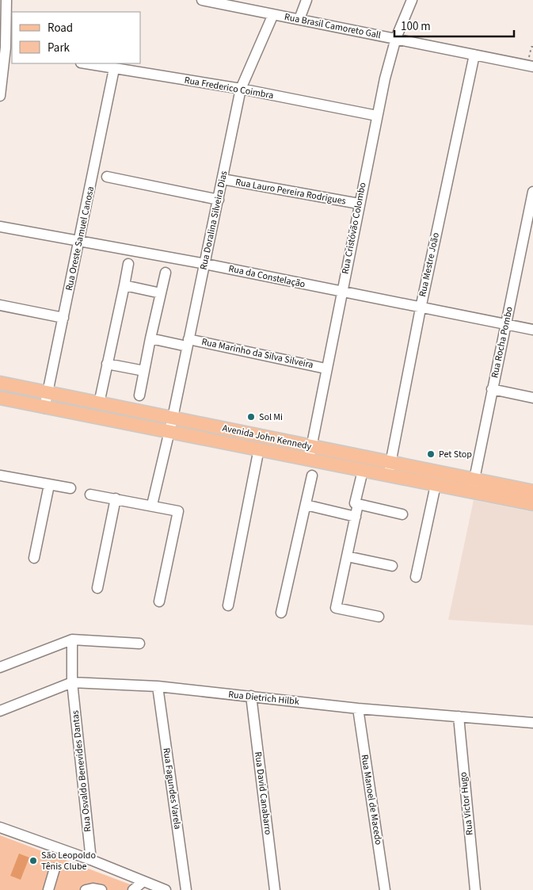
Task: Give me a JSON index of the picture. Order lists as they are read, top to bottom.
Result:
{
  "streets": {
    "main road": ["Avenida John Kennedy"],
    "street": [
      "Rua Brasil Camoreto Gall",
      "Rua Frederico Coimbra",
      "Rua Lauro Pereira Rodrigues",
      "Rua Doralina Silveira Dias",
      "Rua Cristóvão Colombo",
      "Rua Oreste Samuel Canosa",
      "Rua Mestre João",
      "Rua da Constelação",
      "Rua Rocha Pombo",
      "Rua Marinho da Silva Silveira",
      "Rua Dietrich Hilbk",
      "Rua Osvaldo Benevides Dantas",
      "Rua Fagundes Varela",
      "Rua David Canabarro",
      "Rua Manoel de Macedo",
      "Rua Victor Hugo"
    ]
  },
  "crossings": [
    ["Rua Brasil Camoreto Gall", "Rua Doralina Silveira Dias"],
    ["Rua Brasil Camoreto Gall", "Rua Cristóvão Colombo"],
    ["Rua Brasil Camoreto Gall", "Rua Mestre João"],
    ["Rua Frederico Coimbra", "Rua Doralina Silveira Dias"],
    ["Rua Frederico Coimbra", "Rua Cristóvão Colombo"],
    ["Rua Frederico Coimbra", "Rua Oreste Samuel Canosa"],
    ["Rua Lauro Pereira Rodrigues", "Rua Doralina Silveira Dias"],
    ["Rua Lauro Pereira Rodrigues", "Rua Cristóvão Colombo"],
    ["Rua Doralina Silveira Dias", "Rua da Constelação"],
    ["Rua Doralina Silveira Dias", "Rua Marinho da Silva Silveira"],
    ["Rua Doralina Silveira Dias", "Avenida John Kennedy"],
    ["Rua Cristóvão Colombo", "Rua da Constelação"],
    ["Rua Cristóvão Colombo", "Rua Marinho da Silva Silveira"],
    ["Rua Cristóvão Colombo", "Avenida John Kennedy"],
    ["Rua Oreste Samuel Canosa", "Rua da Constelação"],
    ["Rua Oreste Samuel Canosa", "Avenida John Kennedy"],
    ["Rua Mestre João", "Rua da Constelação"],
    ["Rua Mestre João", "Avenida John Kennedy"],
    ["Rua da Constelação", "Rua Rocha Pombo"],
    ["Rua Rocha Pombo", "Avenida John Kennedy"],
    ["Rua Dietrich Hilbk", "Rua Osvaldo Benevides Dantas"],
    ["Rua Dietrich Hilbk", "Rua Fagundes Varela"],
    ["Rua Dietrich Hilbk", "Rua David Canabarro"],
    ["Rua Dietrich Hilbk", "Rua Manoel de Macedo"],
    ["Rua Dietrich Hilbk", "Rua Victor Hugo"]
  ],
  "places": ["Sol Mi", "Pet Stop", "São Leopoldo Tênis Clube"],
  "legend": ["Road", "Park"],
  "scale_bar": "100 m"
}
